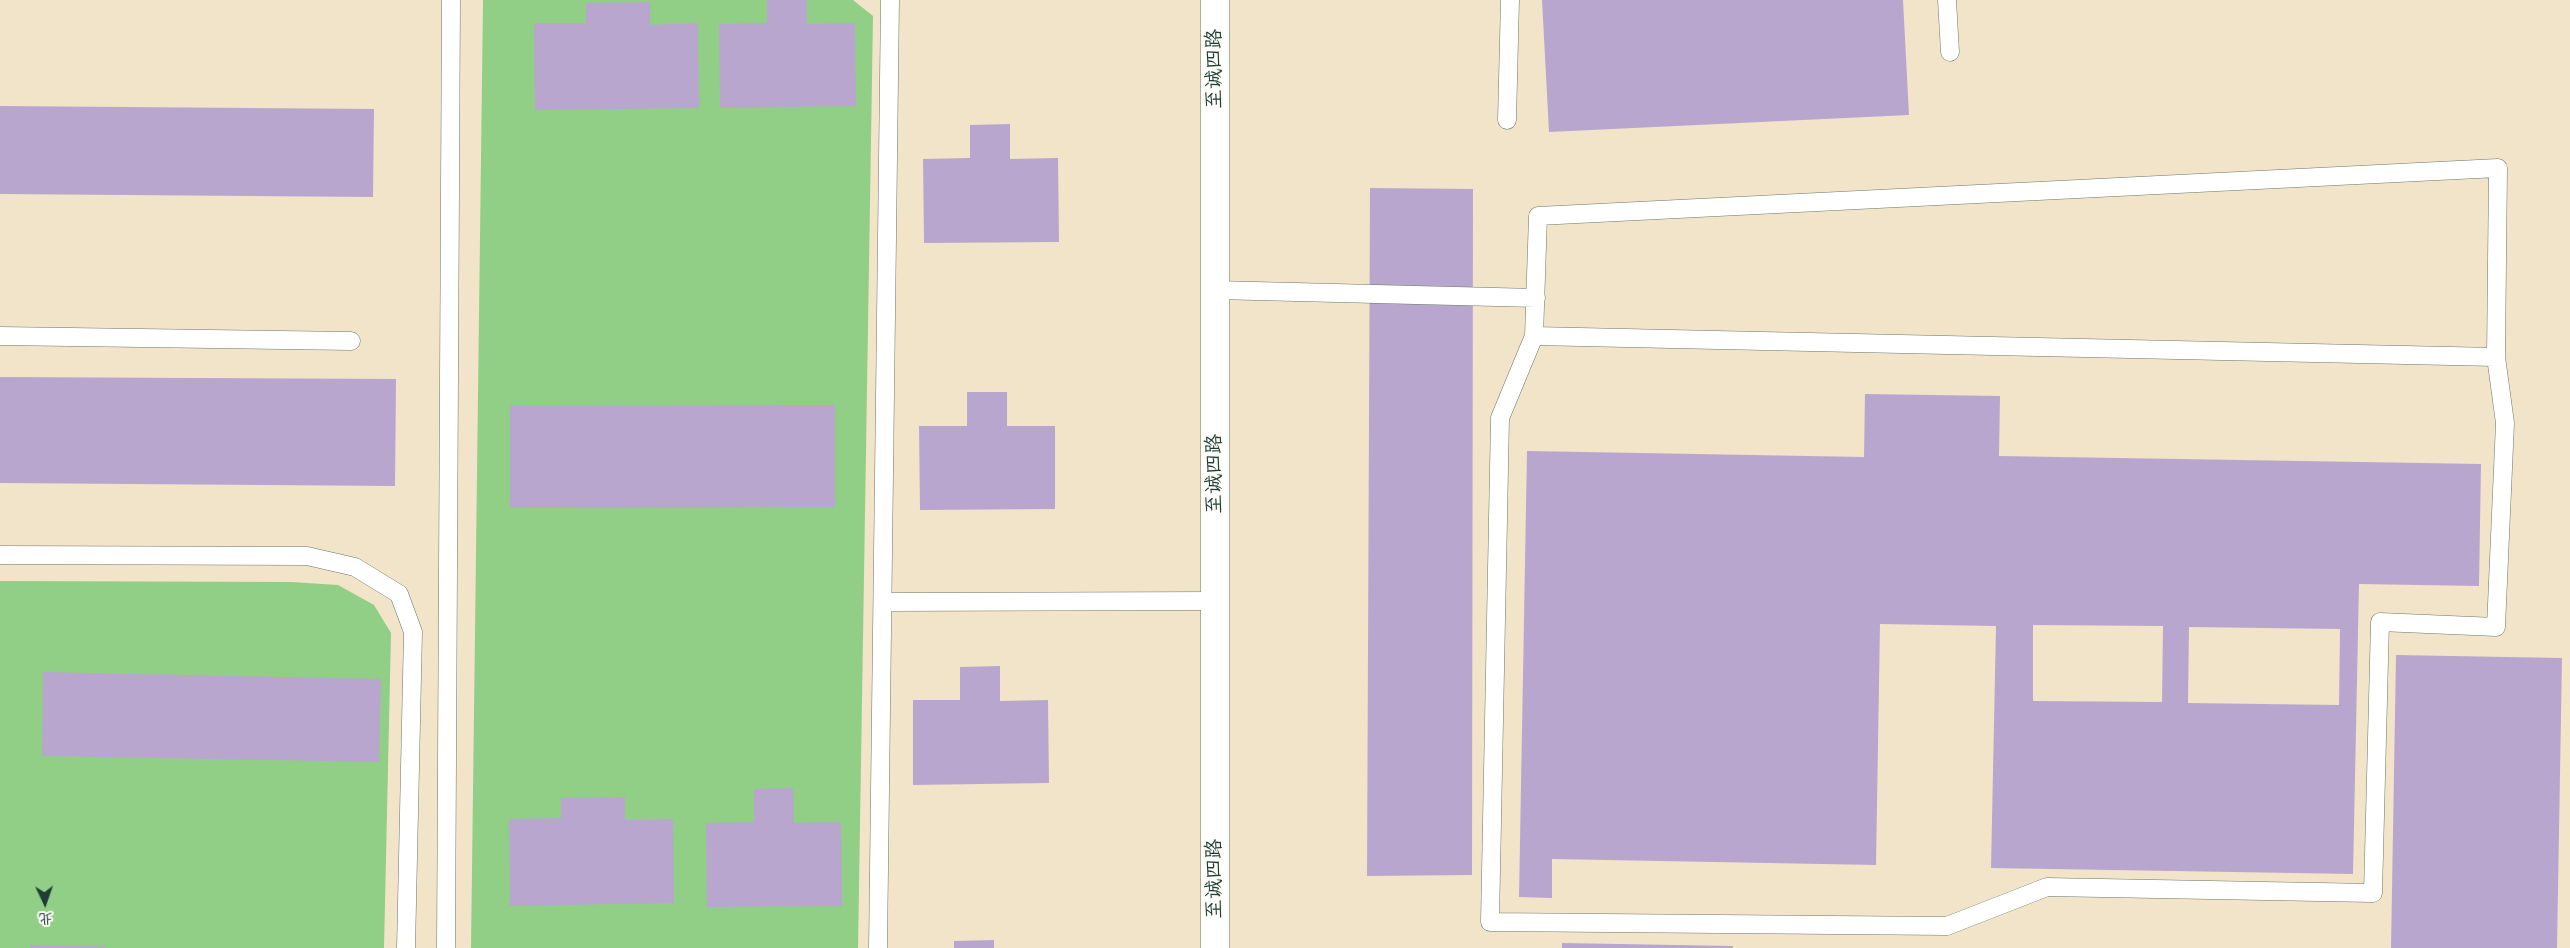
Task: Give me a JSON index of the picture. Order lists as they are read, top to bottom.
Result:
{
  "streets": {
    "main road": ["至诚四路"]
  },
  "north": "bottom"
}
